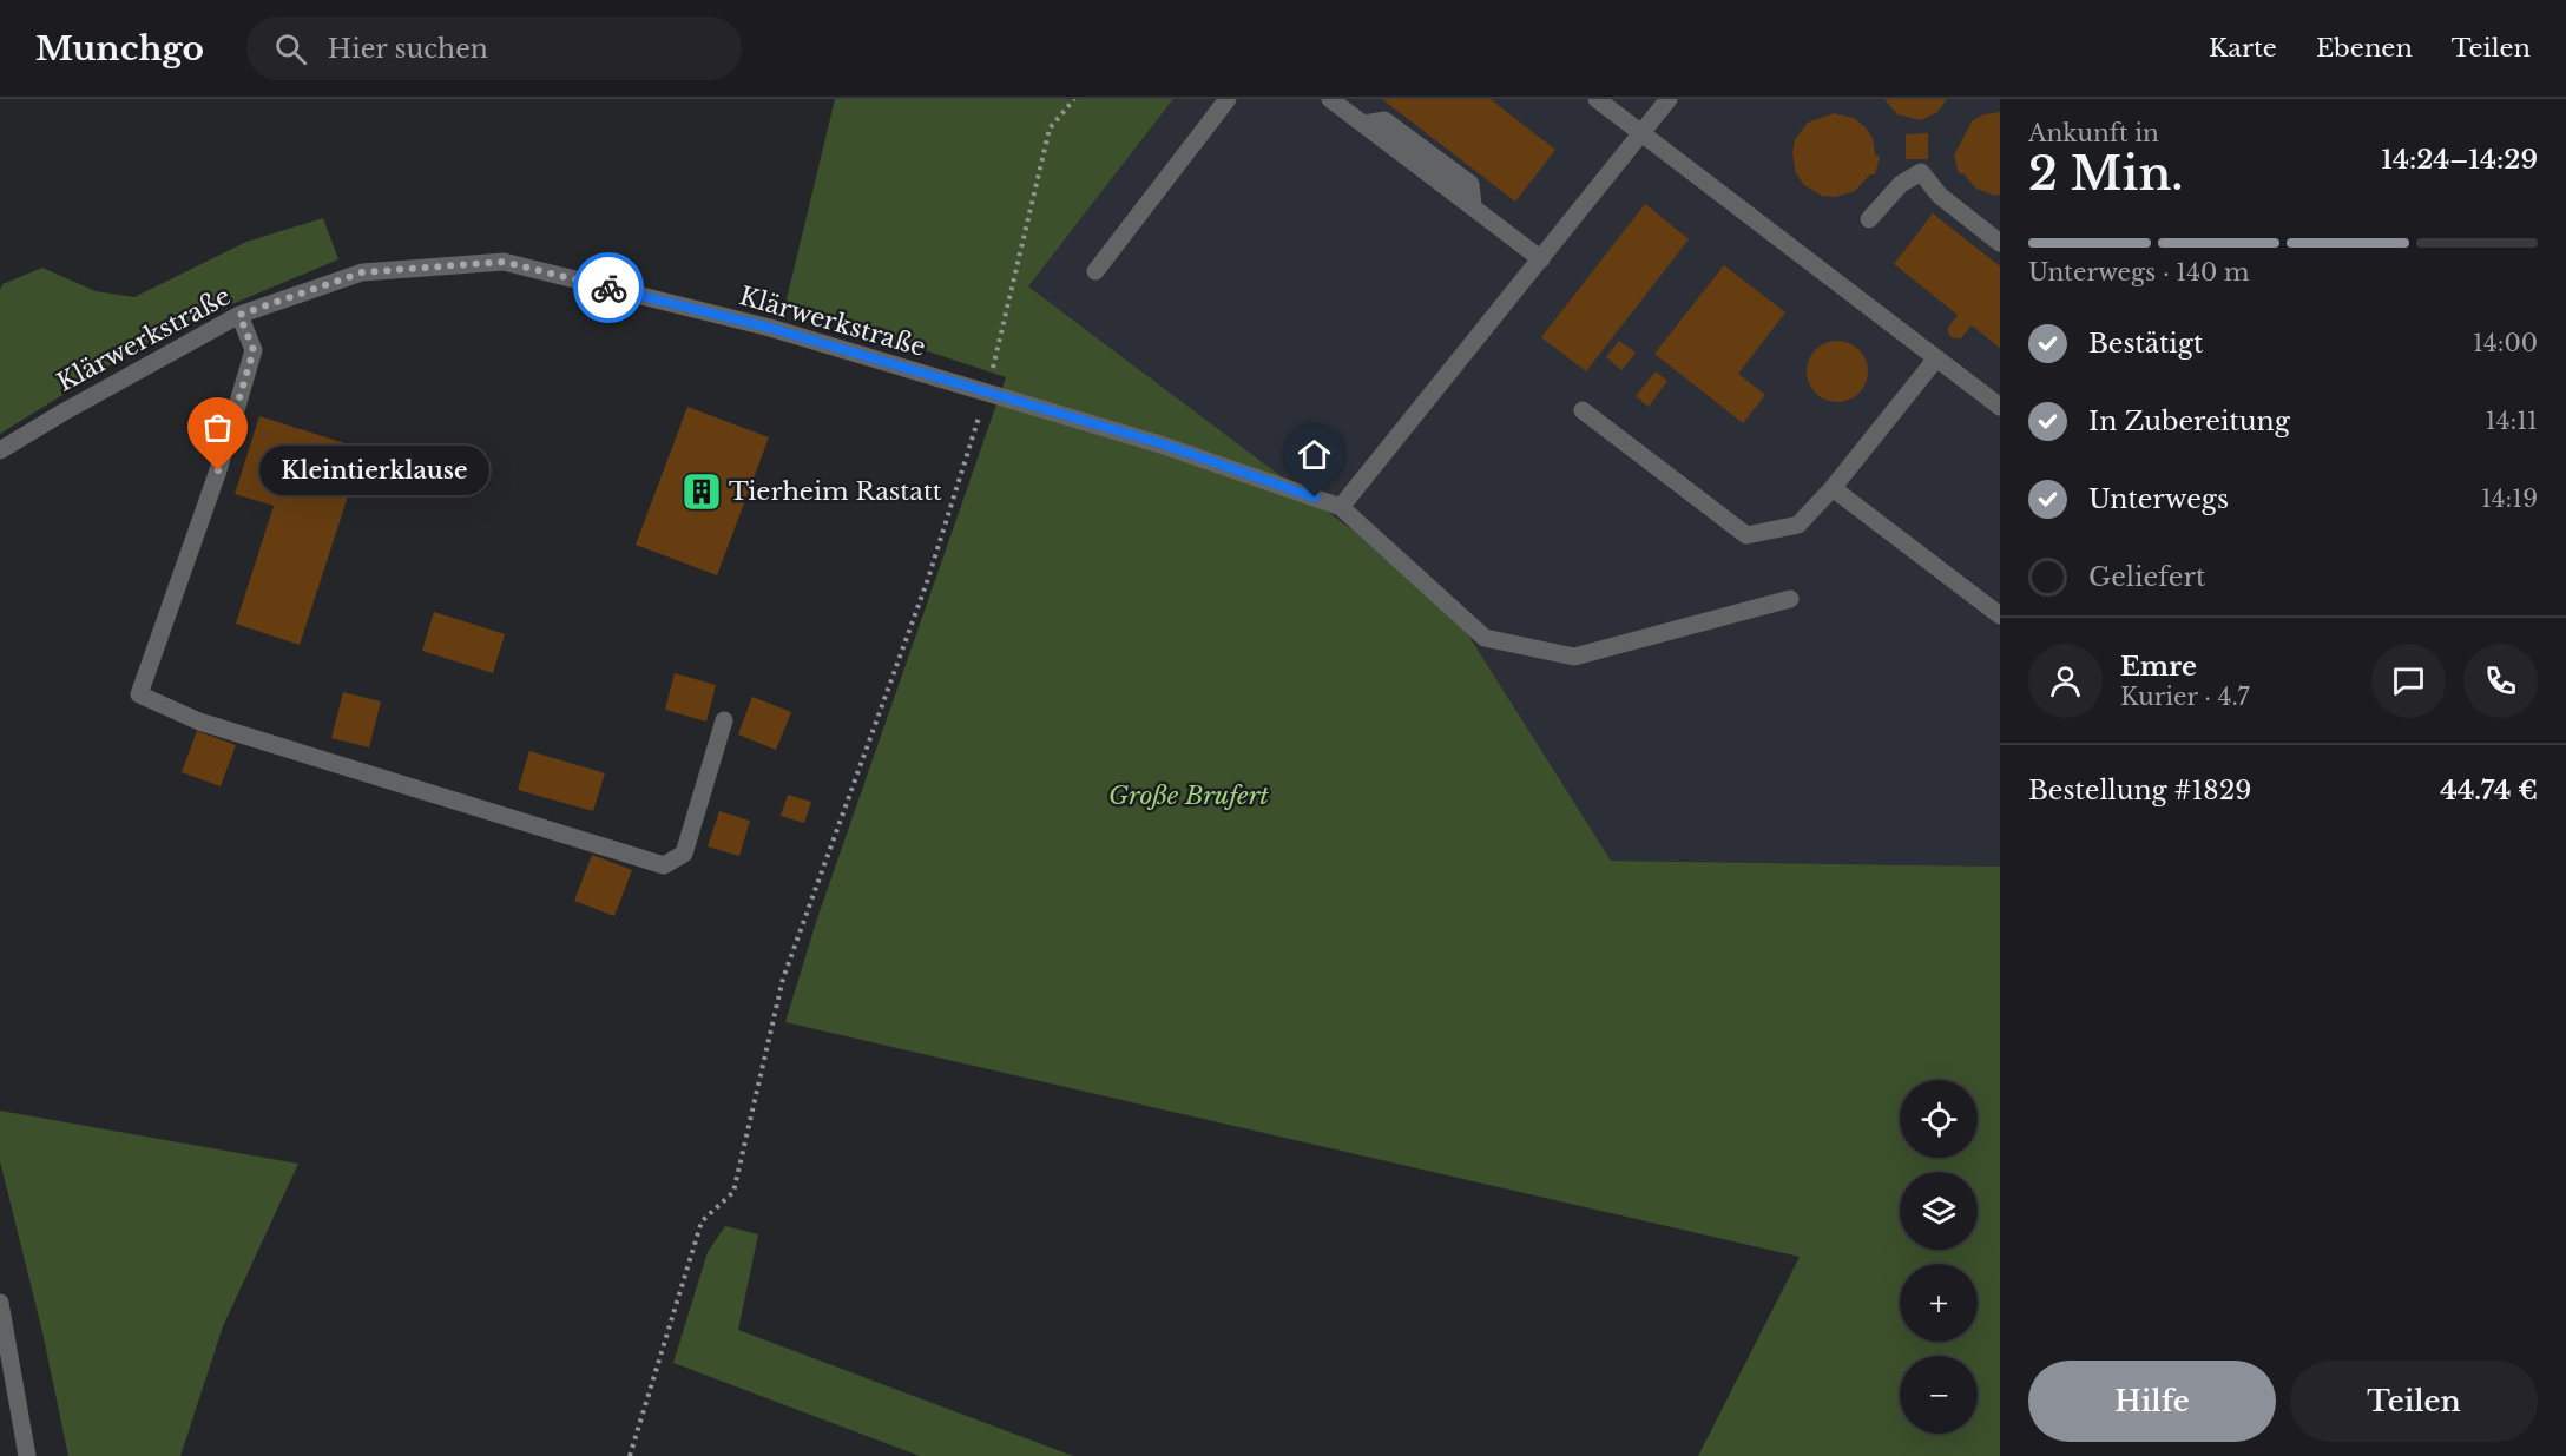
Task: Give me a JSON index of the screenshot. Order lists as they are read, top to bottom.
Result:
{
  "streets": {
    "street": ["Klärwerkstraße"]
  },
  "parks": ["Große Brufert"],
  "places": {
    "other": ["Kleintierklause"],
    "building": ["Tierheim Rastatt"]
  },
  "page": {
    "header": "Munchgo",
    "search": "Hier suchen",
    "nav": ["Karte", "Ebenen", "Teilen"],
    "heading": ["2 Min.", "Ankunft in", "14:24–14:29"],
    "panel": [
      "Emre",
      "Kurier · 4.7",
      "Bestellung #1829",
      "44.74 €"
    ],
    "bar": "Unterwegs · 140 m",
    "list": [
      ["Bestätigt", "14:00"],
      ["In Zubereitung", "14:11"],
      ["Unterwegs", "14:19"],
      "Geliefert"
    ],
    "bubble": "Kleintierklause",
    "map_buttons": ["+", "−"],
    "buttons": ["Hilfe", "Teilen"]
  }
}
